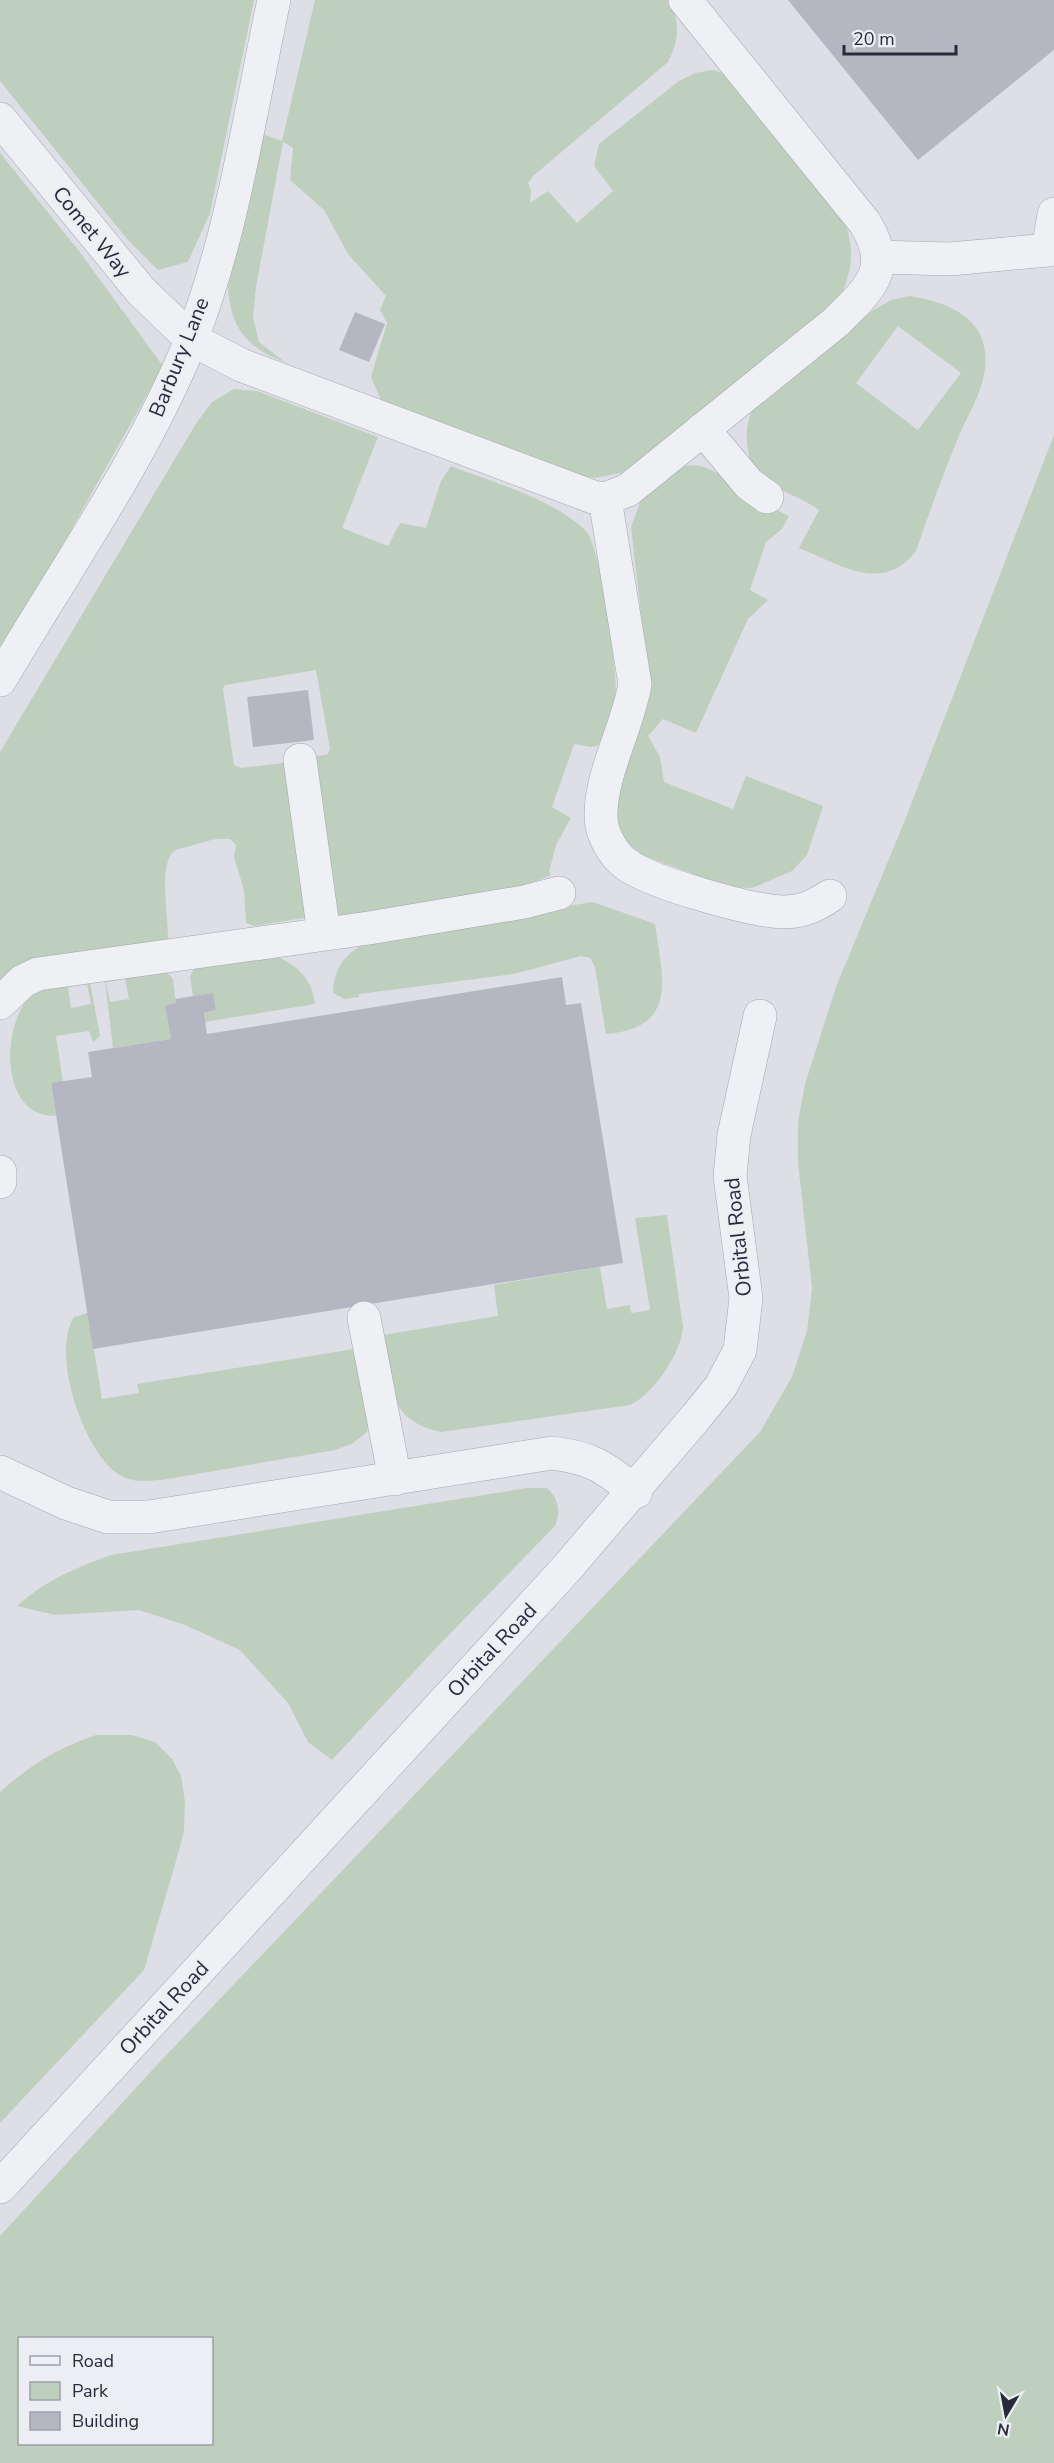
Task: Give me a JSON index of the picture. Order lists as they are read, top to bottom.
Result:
{
  "streets": {
    "street": ["Comet Way", "Barbury Lane", "Orbital Road"]
  },
  "crossings": [
    ["Comet Way", "Barbury Lane"]
  ],
  "legend": ["Road", "Park", "Building"],
  "scale_bar": "20 m",
  "north": "bottom"
}
